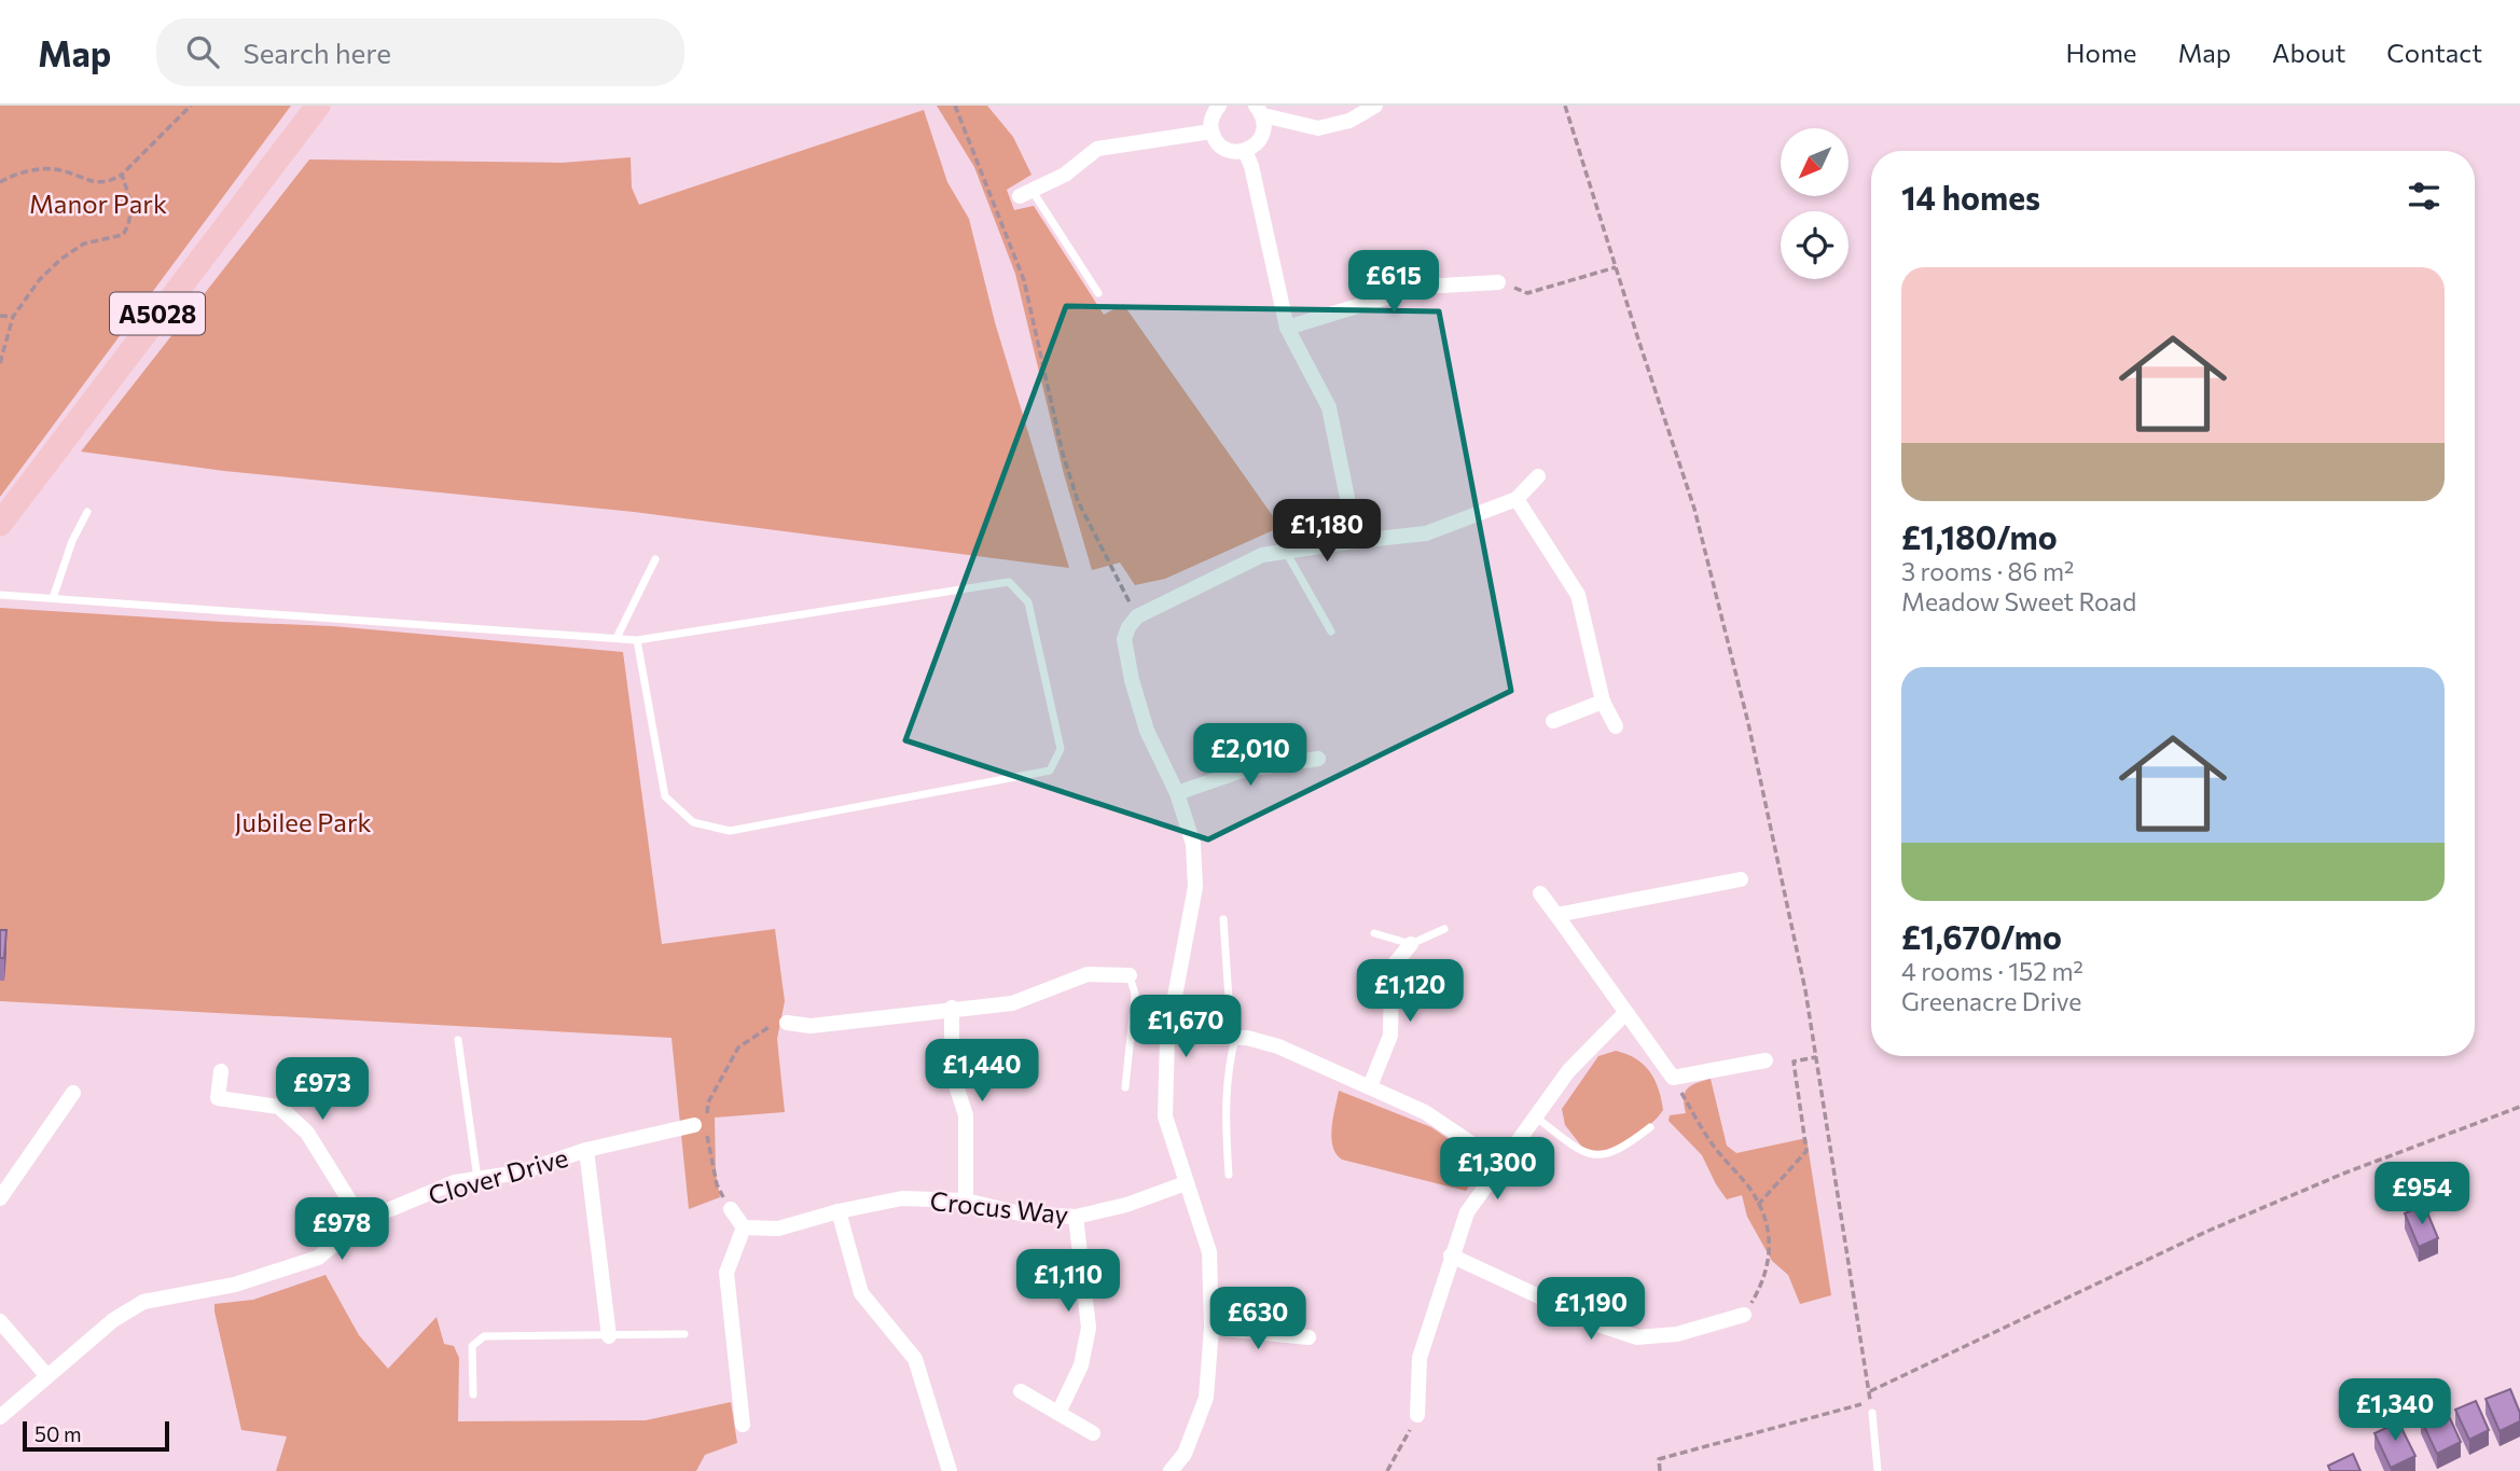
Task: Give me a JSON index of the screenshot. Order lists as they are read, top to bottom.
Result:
{
  "streets": {
    "main road": ["A5028"],
    "street": ["Clover Drive", "Crocus Way"]
  },
  "parks": ["Manor Park", "Jubilee Park"],
  "scale_bar": "50 m",
  "north": "bottom left",
  "page": {
    "header": "Map",
    "search": "Search here",
    "nav": [
      "Home",
      "Map",
      "About",
      "Contact"
    ],
    "heading": "14 homes",
    "list": [
      {
        "name": "£1,180/mo",
        "note": "3 rooms · 86 m² · Meadow Sweet Road"
      },
      {
        "name": "£1,670/mo",
        "note": "4 rooms · 152 m² · Greenacre Drive"
      }
    ],
    "price": [
      "£615",
      "£1,180",
      "£2,010",
      "£1,120",
      "£1,670",
      "£1,440",
      "£973",
      "£1,300",
      "£954",
      "£978",
      "£1,110",
      "£1,190",
      "£630",
      "£1,340"
    ],
    "scale": "50 m"
  }
}
